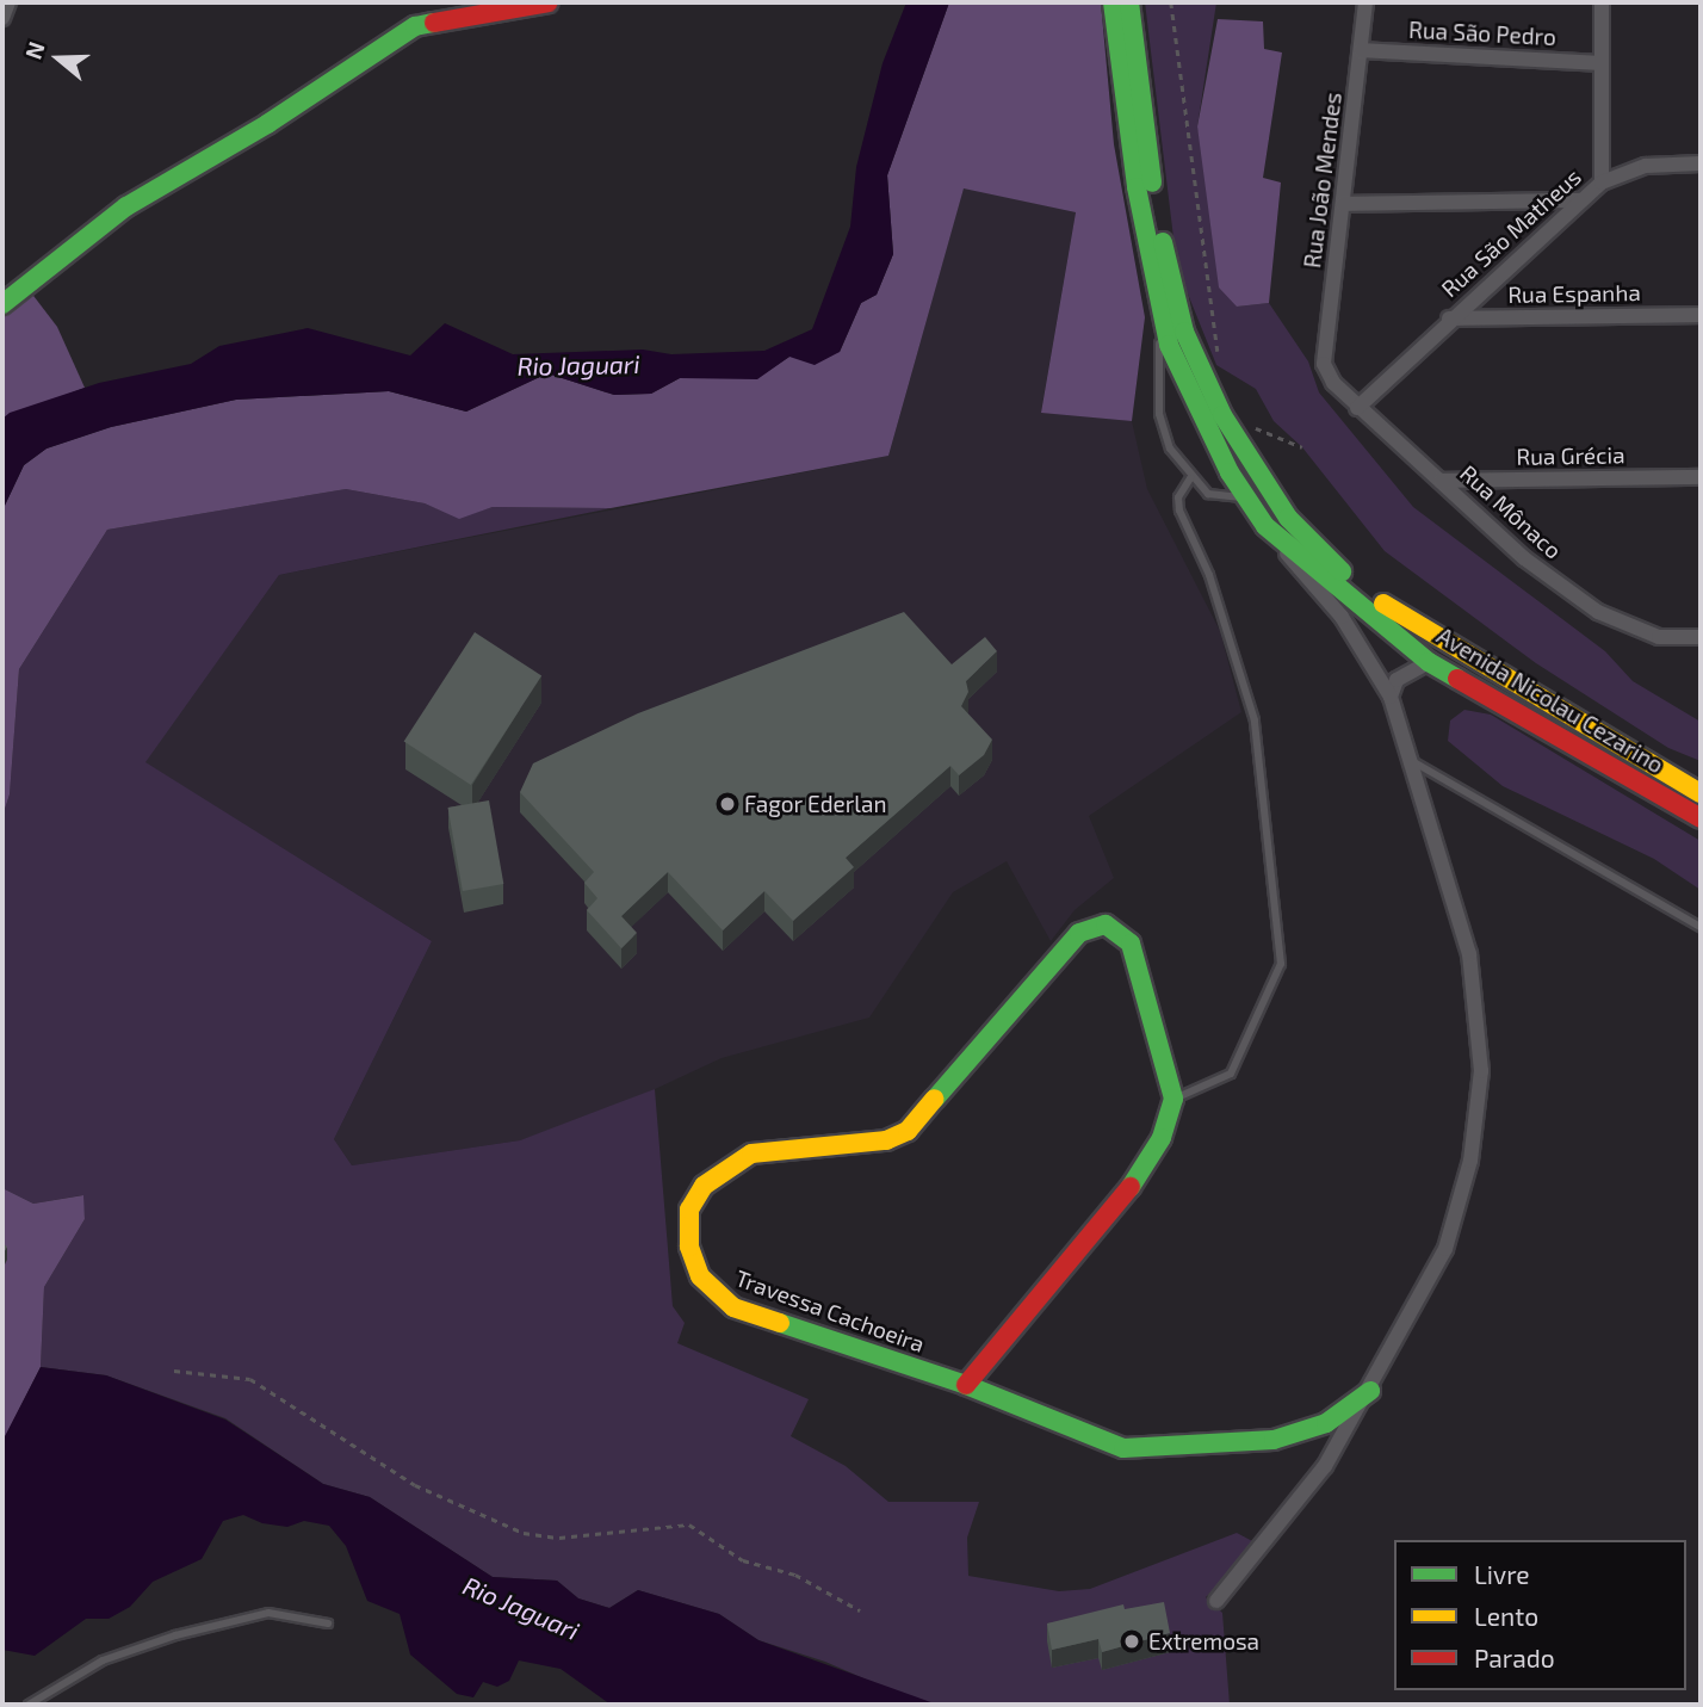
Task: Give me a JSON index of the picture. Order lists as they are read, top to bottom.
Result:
{
  "streets": {
    "main road": ["Avenida Nicolau Cezarino", "Travessa Cachoeira"],
    "street": [
      "Rua São Pedro",
      "Rua João Mendes",
      "Rua São Matheus",
      "Rua Espanha",
      "Rua Grécia",
      "Rua Mônaco"
    ]
  },
  "crossings": [
    ["Rua São Pedro", "Rua João Mendes"],
    ["Rua São Pedro", "Rua São Matheus"],
    ["Rua João Mendes", "Rua Mônaco"],
    ["Rua São Matheus", "Rua Espanha"],
    ["Rua São Matheus", "Rua Mônaco"],
    ["Rua Grécia", "Rua Mônaco"]
  ],
  "water": ["Rio Jaguari"],
  "places": ["Fagor Ederlan", "Extremosa"],
  "legend": ["Livre", "Lento", "Parado"],
  "north": "left"
}
